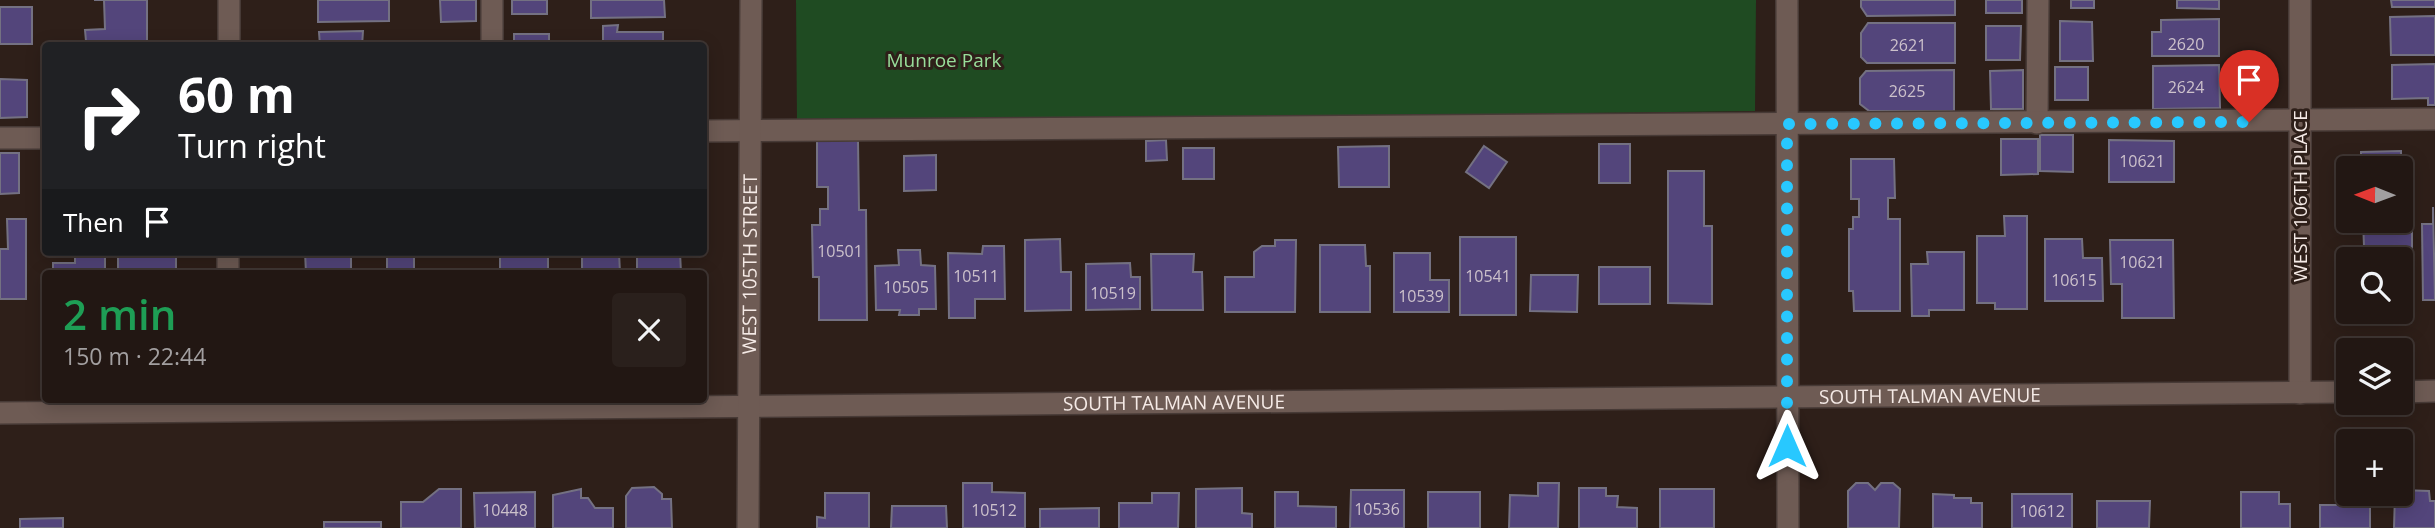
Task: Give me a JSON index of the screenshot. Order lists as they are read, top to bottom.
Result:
{
  "streets": {
    "street": ["WEST 106TH PLACE", "WEST 105TH STREET", "SOUTH TALMAN AVENUE"]
  },
  "crossings": [
    ["WEST 106TH PLACE", "SOUTH TALMAN AVENUE"],
    ["WEST 105TH STREET", "SOUTH TALMAN AVENUE"]
  ],
  "parks": ["Munroe Park"],
  "house_numbers": [
    "2620",
    "2621",
    "2624",
    "2625",
    "10621",
    "10501",
    "10621",
    "10511",
    "10541",
    "10615",
    "10505",
    "10519",
    "10539",
    "10536",
    "10448",
    "10512",
    "10612"
  ],
  "north": "left",
  "page": {
    "turn": ["60 m", "Turn right"],
    "map_buttons": "+",
    "then": "Then",
    "heading": ["2 min", "150 m · 22:44"]
  }
}
